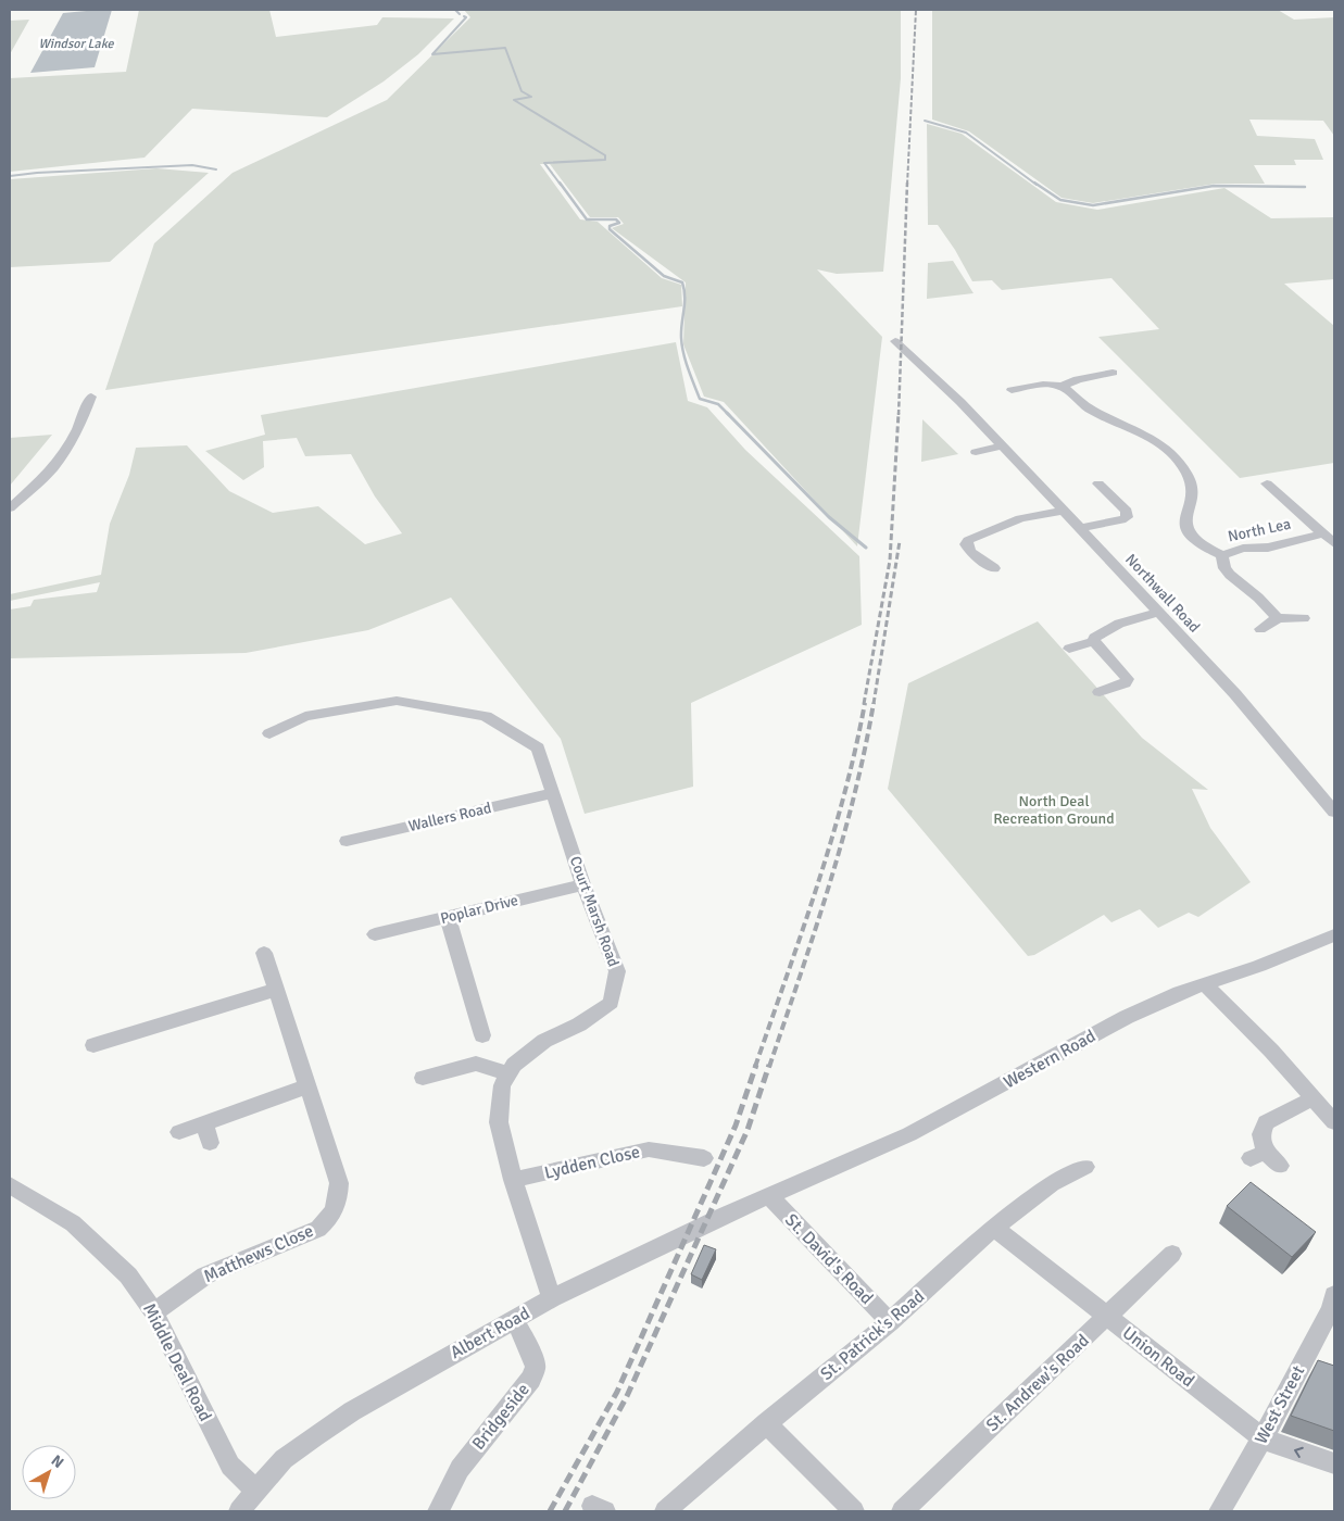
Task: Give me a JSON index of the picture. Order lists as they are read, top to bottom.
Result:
{
  "streets": {
    "street": [
      "North Lea",
      "Northwall Road",
      "Wallers Road",
      "Poplar Drive",
      "Court Marsh Road",
      "Western Road",
      "Lydden Close",
      "Matthews Close",
      "St. David's Road",
      "Albert Road",
      "St. Patrick's Road",
      "Union Road",
      "Middle Deal Road",
      "St. Andrew's Road",
      "West Street",
      "Bridgeside"
    ]
  },
  "crossings": [
    ["Wallers Road", "Court Marsh Road"],
    ["Poplar Drive", "Court Marsh Road"],
    ["Court Marsh Road", "Lydden Close"],
    ["Court Marsh Road", "Albert Road"],
    ["Western Road", "St. David's Road"],
    ["Western Road", "Albert Road"],
    ["Matthews Close", "Middle Deal Road"],
    ["St. David's Road", "Albert Road"],
    ["St. David's Road", "St. Patrick's Road"],
    ["Albert Road", "Middle Deal Road"],
    ["Albert Road", "Bridgeside"],
    ["St. Patrick's Road", "Union Road"],
    ["Union Road", "St. Andrew's Road"],
    ["Union Road", "West Street"]
  ],
  "water": ["Windsor Lake"],
  "parks": ["North Deal Recreation Ground"],
  "north": "top right"
}
